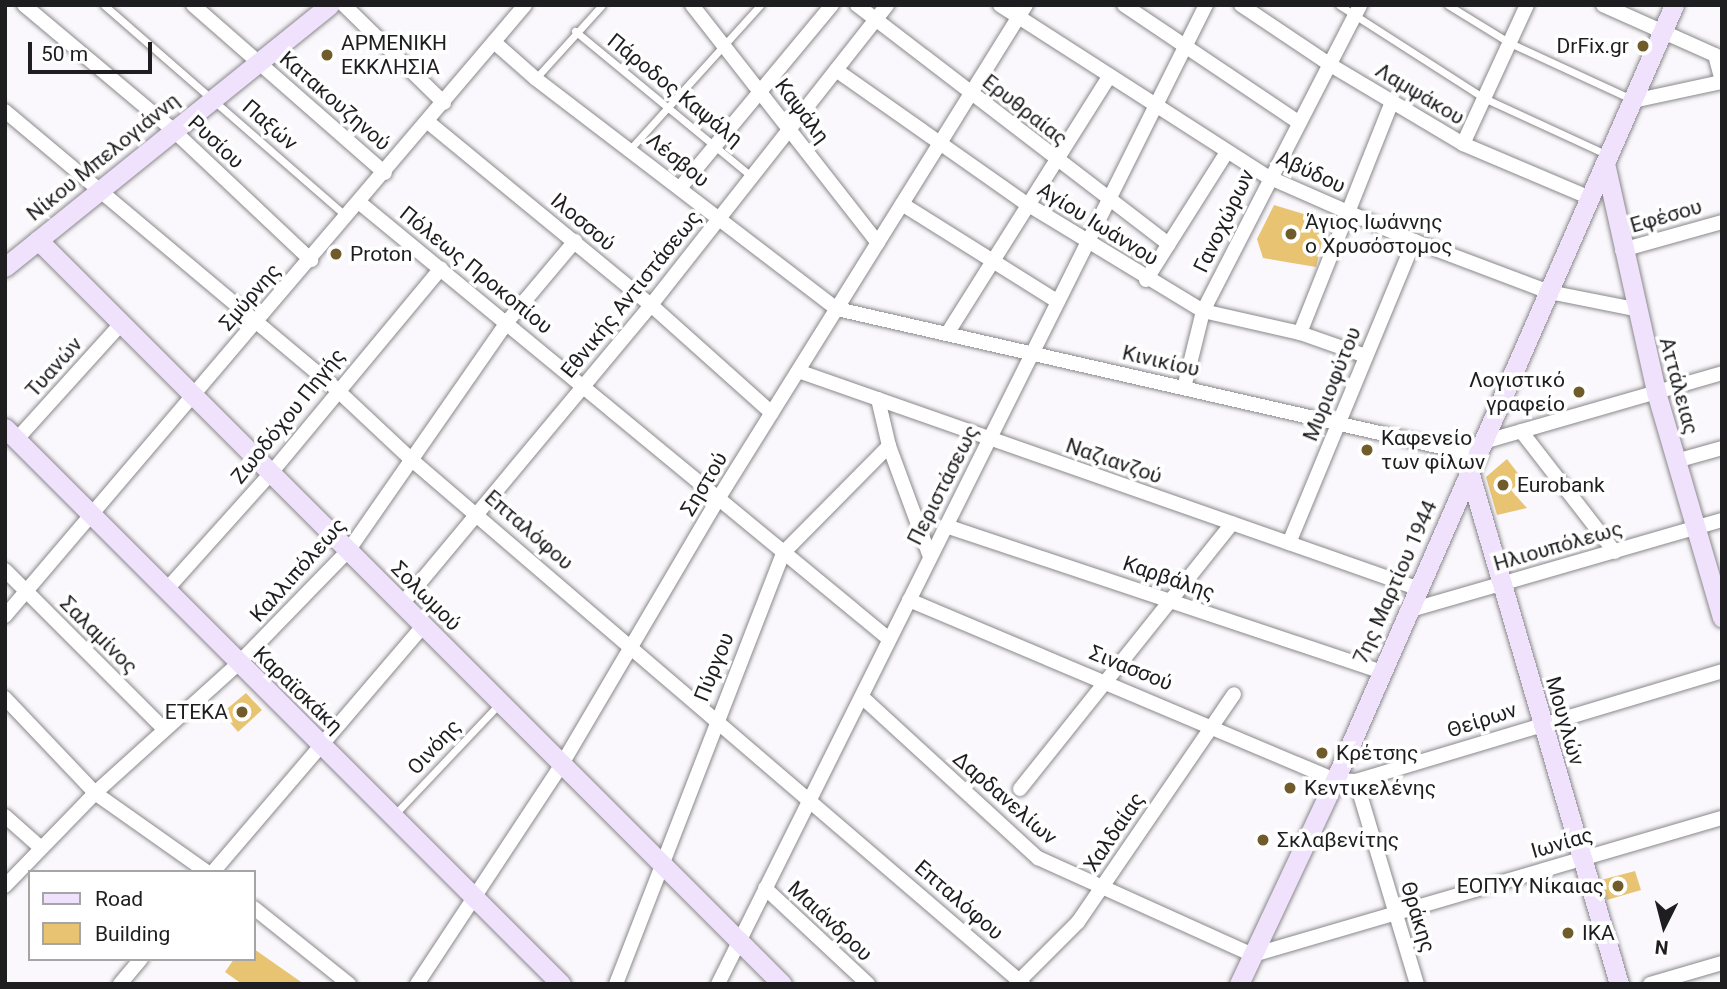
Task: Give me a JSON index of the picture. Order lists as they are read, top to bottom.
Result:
{
  "streets": {
    "street": [
      "Λαμψάκου",
      "Κατακουζηνού",
      "Ερυθραίας",
      "Καψάλη",
      "Ρυσίου",
      "Νίκου Μπελογιάννη",
      "Λέσβου",
      "Αβύδου",
      "Εφέσου",
      "Γανοχώρων",
      "Ιλοσσού",
      "Αγίου Ιωάννου",
      "Πόλεως Προκοπίου",
      "Εθνικής Αντιστάσεως",
      "Σμύρνης",
      "Κινικίου",
      "Τυανών",
      "Μυριοφύτου",
      "Αττάλειας",
      "Ζωοδόχου Πηγής",
      "Ναζιανζού",
      "Σηστού",
      "Περιστάσεως",
      "Επταλόφου",
      "Ηλιουπόλεως",
      "Καλλιπόλεως",
      "Καρβάλης",
      "7ης Μαρτίου 1944",
      "Σολωμού",
      "Σαλαμίνος",
      "Πύργου",
      "Σινασσού",
      "Καραϊσκάκη",
      "Θείρων",
      "Μουγλών",
      "Δαρδανελίων",
      "Χαλδαίας",
      "Ιωνίας",
      "Θράκης",
      "Μαιάνδρου"
    ],
    "lane": ["Πάροδος Καψάλη", "Παξών", "Οινόης"]
  },
  "crossings": [
    ["Πάροδος Καψάλη", "Εθνικής Αντιστάσεως"],
    ["Λαμψάκου", "Γανοχώρων"],
    ["Λαμψάκου", "7ης Μαρτίου 1944"],
    ["Κατακουζηνού", "Νίκου Μπελογιάννη"],
    ["Κατακουζηνού", "Σμύρνης"],
    ["Ερυθραίας", "Εθνικής Αντιστάσεως"],
    ["Ερυθραίας", "Σηστού"],
    ["Ερυθραίας", "Περιστάσεως"],
    ["Καψάλη", "Εθνικής Αντιστάσεως"],
    ["Καψάλη", "Σηστού"],
    ["Παξών", "Νίκου Μπελογιάννη"],
    ["Παξών", "Σμύρνης"],
    ["Ρυσίου", "Νίκου Μπελογιάννη"],
    ["Ρυσίου", "Σμύρνης"],
    ["Νίκου Μπελογιάννη", "Επταλόφου"],
    ["Νίκου Μπελογιάννη", "Σολωμού"],
    ["Λέσβου", "Εθνικής Αντιστάσεως"],
    ["Λέσβου", "Σμύρνης"],
    ["Λέσβου", "Κινικίου"],
    ["Λέσβου", "Σηστού"],
    ["Αβύδου", "Γανοχώρων"],
    ["Αβύδου", "Μυριοφύτου"],
    ["Αβύδου", "Αττάλειας"],
    ["Αβύδου", "Σηστού"],
    ["Αβύδου", "Περιστάσεως"],
    ["Αβύδου", "7ης Μαρτίου 1944"],
    ["Εφέσου", "Αττάλειας"],
    ["Γανοχώρων", "Αγίου Ιωάννου"],
    ["Γανοχώρων", "Κινικίου"],
    ["Ιλοσσού", "Εθνικής Αντιστάσεως"],
    ["Ιλοσσού", "Σμύρνης"],
    ["Ιλοσσού", "Σηστού"],
    ["Ιλοσσού", "Καλλιπόλεως"],
    ["Αγίου Ιωάννου", "Εθνικής Αντιστάσεως"],
    ["Αγίου Ιωάννου", "Μυριοφύτου"],
    ["Αγίου Ιωάννου", "Σηστού"],
    ["Αγίου Ιωάννου", "Περιστάσεως"],
    ["Πόλεως Προκοπίου", "Εθνικής Αντιστάσεως"],
    ["Πόλεως Προκοπίου", "Σμύρνης"],
    ["Πόλεως Προκοπίου", "Ζωοδόχου Πηγής"],
    ["Πόλεως Προκοπίου", "Σηστού"],
    ["Πόλεως Προκοπίου", "Περιστάσεως"],
    ["Πόλεως Προκοπίου", "Καλλιπόλεως"],
    ["Πόλεως Προκοπίου", "Πύργου"],
    ["Εθνικής Αντιστάσεως", "Επταλόφου"],
    ["Εθνικής Αντιστάσεως", "Σολωμού"],
    ["Σμύρνης", "Επταλόφου"],
    ["Σμύρνης", "Σολωμού"],
    ["Σμύρνης", "Σαλαμίνος"],
    ["Σμύρνης", "Καραϊσκάκη"],
    ["Κινικίου", "Μυριοφύτου"],
    ["Κινικίου", "Σηστού"],
    ["Κινικίου", "Περιστάσεως"],
    ["Κινικίου", "7ης Μαρτίου 1944"],
    ["Κινικίου", "Μουγλών"],
    ["Τυανών", "Σολωμού"],
    ["Τυανών", "Καραϊσκάκη"],
    ["Μυριοφύτου", "Ναζιανζού"],
    ["Αττάλειας", "Ηλιουπόλεως"],
    ["Αττάλειας", "7ης Μαρτίου 1944"],
    ["Ζωοδόχου Πηγής", "Επταλόφου"],
    ["Ζωοδόχου Πηγής", "Σολωμού"],
    ["Ζωοδόχου Πηγής", "Καραϊσκάκη"],
    ["Ναζιανζού", "Σηστού"],
    ["Ναζιανζού", "Περιστάσεως"],
    ["Ναζιανζού", "7ης Μαρτίου 1944"],
    ["Σηστού", "Επταλόφου"],
    ["Σηστού", "Σολωμού"],
    ["Σηστού", "Καραϊσκάκη"],
    ["Περιστάσεως", "Επταλόφου"],
    ["Περιστάσεως", "Καρβάλης"],
    ["Περιστάσεως", "Σολωμού"],
    ["Περιστάσεως", "Σινασσού"],
    ["Περιστάσεως", "Δαρδανελίων"],
    ["Περιστάσεως", "Μαιάνδρου"],
    ["Επταλόφου", "Καλλιπόλεως"],
    ["Επταλόφου", "Πύργου"],
    ["Επταλόφου", "Χαλδαίας"],
    ["Ηλιουπόλεως", "7ης Μαρτίου 1944"],
    ["Ηλιουπόλεως", "Μουγλών"],
    ["Καλλιπόλεως", "Σολωμού"],
    ["Καλλιπόλεως", "Σαλαμίνος"],
    ["Καλλιπόλεως", "Καραϊσκάκη"],
    ["Καρβάλης", "7ης Μαρτίου 1944"],
    ["7ης Μαρτίου 1944", "Σινασσού"],
    ["7ης Μαρτίου 1944", "Θείρων"],
    ["7ης Μαρτίου 1944", "Μουγλών"],
    ["7ης Μαρτίου 1944", "Δαρδανελίων"],
    ["7ης Μαρτίου 1944", "Ιωνίας"],
    ["Σολωμού", "Πύργου"],
    ["Σολωμού", "Οινόης"],
    ["Σινασσού", "Θείρων"],
    ["Σινασσού", "Χαλδαίας"],
    ["Καραϊσκάκη", "Οινόης"],
    ["Θείρων", "Μουγλών"],
    ["Θείρων", "Θράκης"],
    ["Μουγλών", "Ιωνίας"],
    ["Δαρδανελίων", "Χαλδαίας"],
    ["Δαρδανελίων", "Ιωνίας"],
    ["Ιωνίας", "Θράκης"]
  ],
  "places": [
    "DrFix.gr",
    "ΑΡΜΕΝΙΚΗ ΕΚΚΛΗΣΙΑ",
    "Άγιος Ιωάννης ο Χρυσόστομος",
    "Proton",
    "Λογιστικό γραφείο",
    "Καφενείο των φίλων",
    "Eurobank",
    "ΕΤΕΚΑ",
    "Κρέτσης",
    "Κεντικελένης",
    "Σκλαβενίτης",
    "ΕΟΠΥΥ Νίκαιας",
    "ΙΚΑ"
  ],
  "legend": ["Road", "Building"],
  "scale_bar": "50 m",
  "north": "bottom"
}
